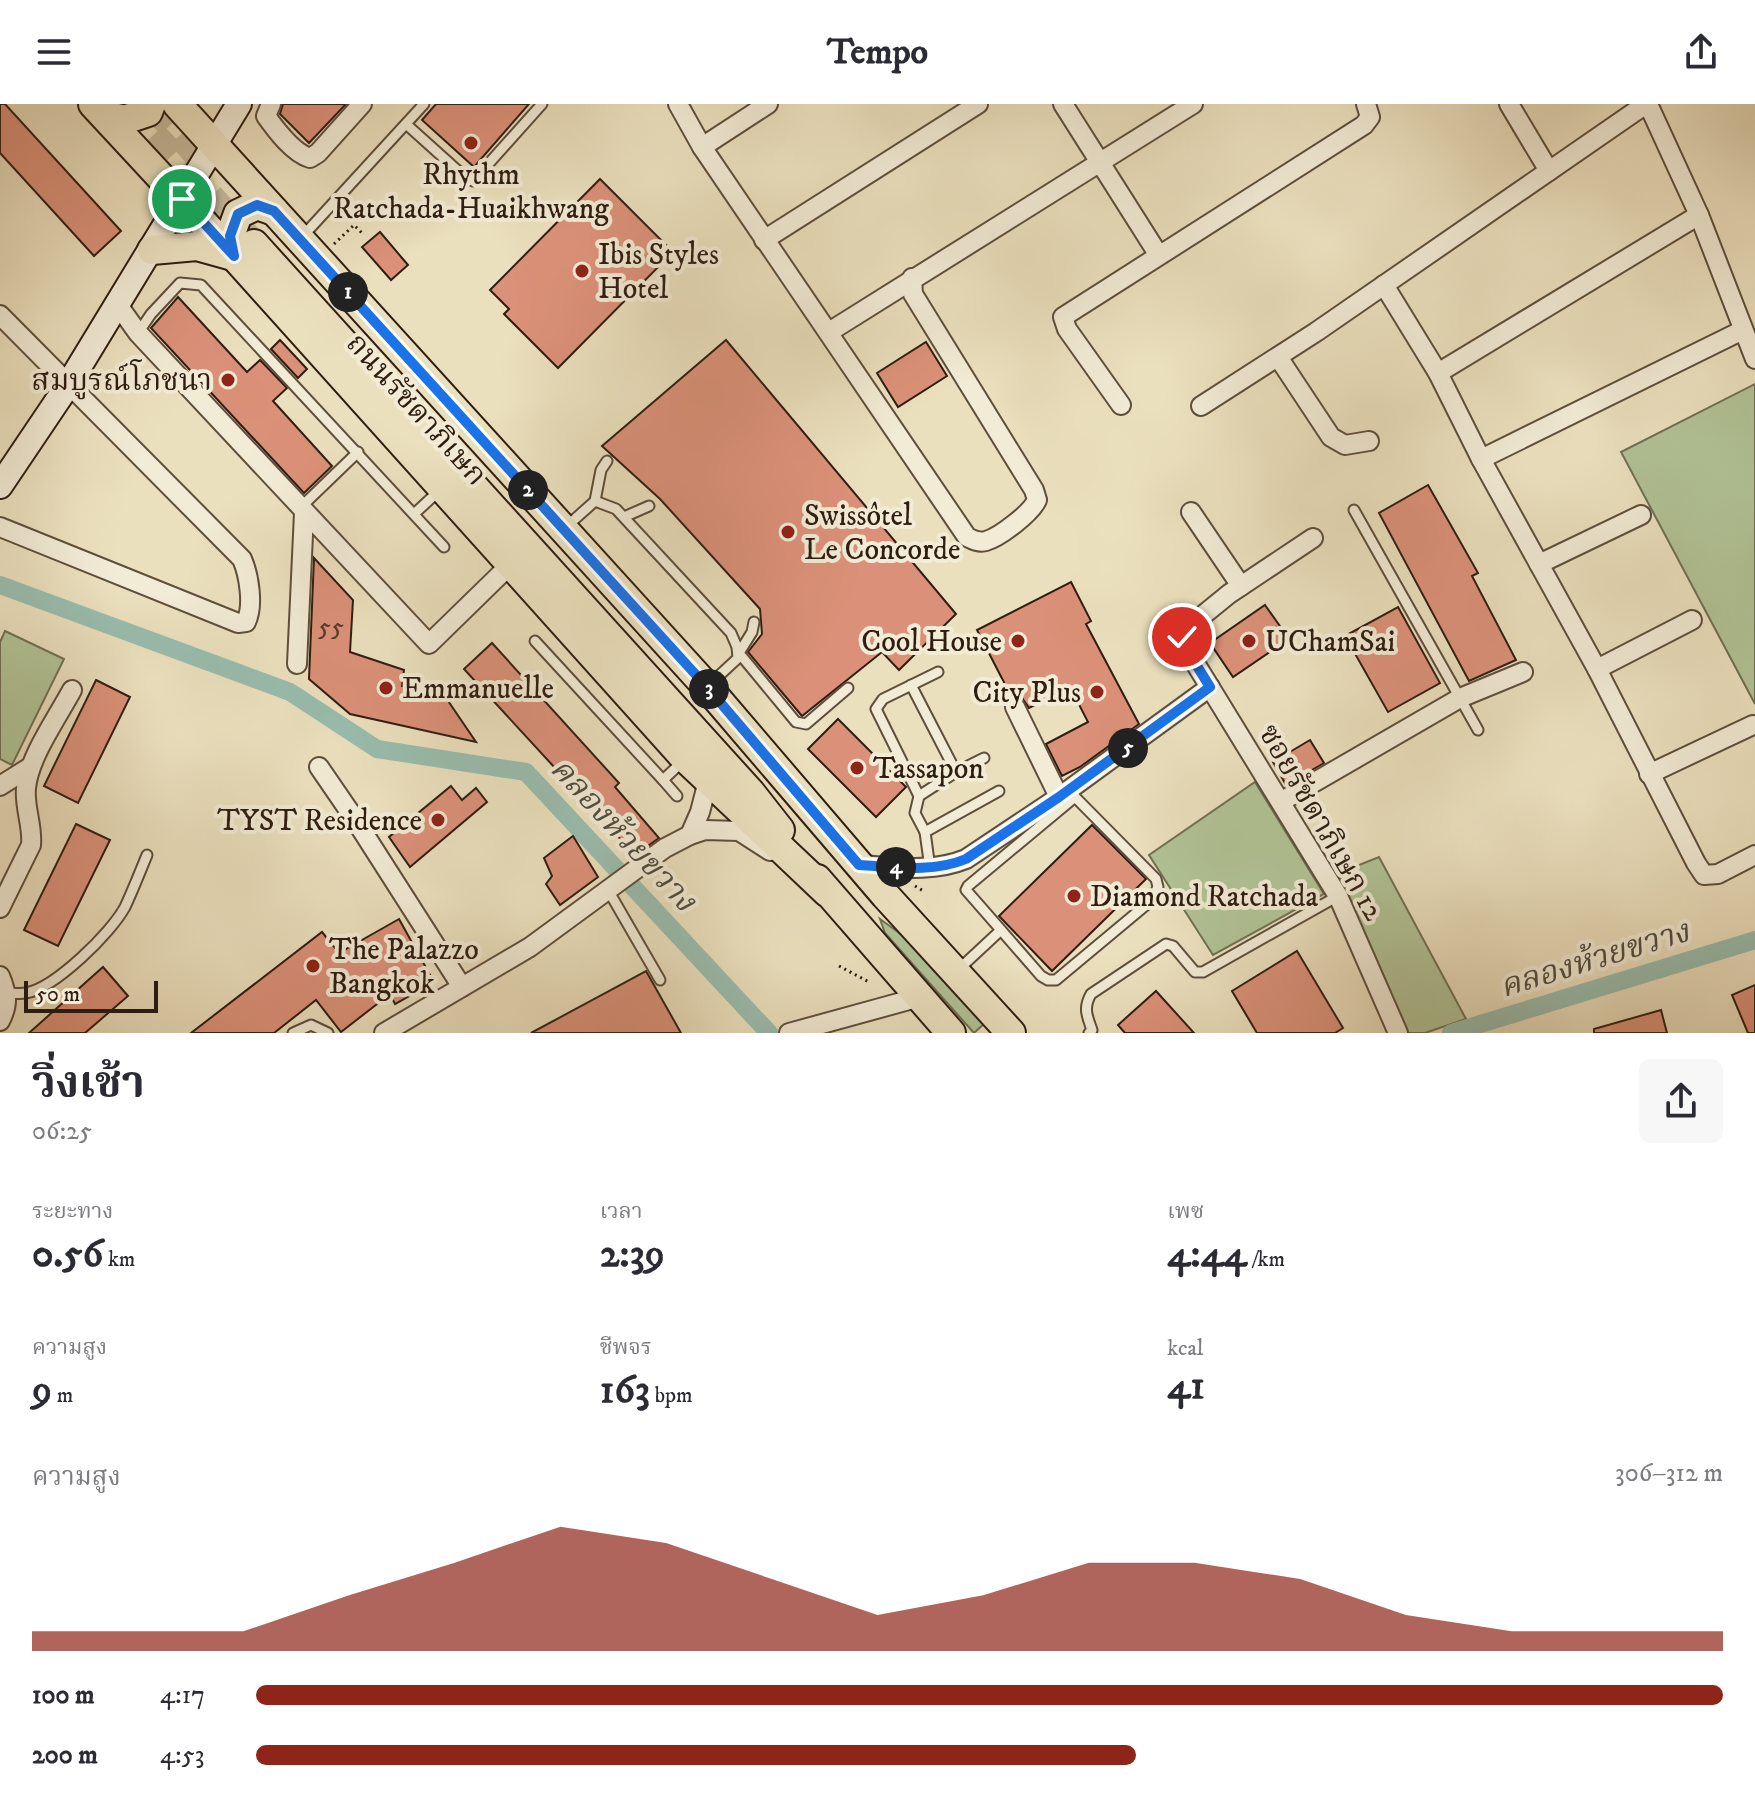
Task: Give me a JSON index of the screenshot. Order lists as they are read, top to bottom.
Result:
{
  "streets": {
    "main road": ["ถนนรัชดาภิเษก"],
    "street": ["ซอยรัชดาภิเษก 12"]
  },
  "water": ["คลองห้วยขวาง"],
  "places": [
    "Rhythm Ratchada-Huaikhwang",
    "Ibis Styles Hotel",
    "สมบูรณ์โภชนา",
    "Swissôtel Le Concorde",
    "Cool House",
    "UChamSai",
    "Emmanuelle",
    "City Plus",
    "Tassapon",
    "TYST Residence",
    "Diamond Ratchada",
    "The Palazzo Bangkok"
  ],
  "house_numbers": ["55"],
  "scale_bar": "50 m",
  "page": {
    "header": "Tempo",
    "pins": [
      "1",
      "2",
      "3",
      "5",
      "4"
    ],
    "scale": "50 m",
    "heading": ["วิ่งเช้า", "06:25"],
    "stats": [
      ["ระยะทาง", "0.56 km"],
      ["เวลา", "2:39"],
      ["เพซ", "4:44 /km"],
      ["ความสูง", "9 m"],
      ["ชีพจร", "163 bpm"],
      ["kcal", "41"]
    ],
    "chart": ["ความสูง", "306–312 m"],
    "list": [
      {
        "name": "100 m",
        "note": "4:17"
      },
      {
        "name": "200 m",
        "note": "4:53"
      }
    ]
  }
}
